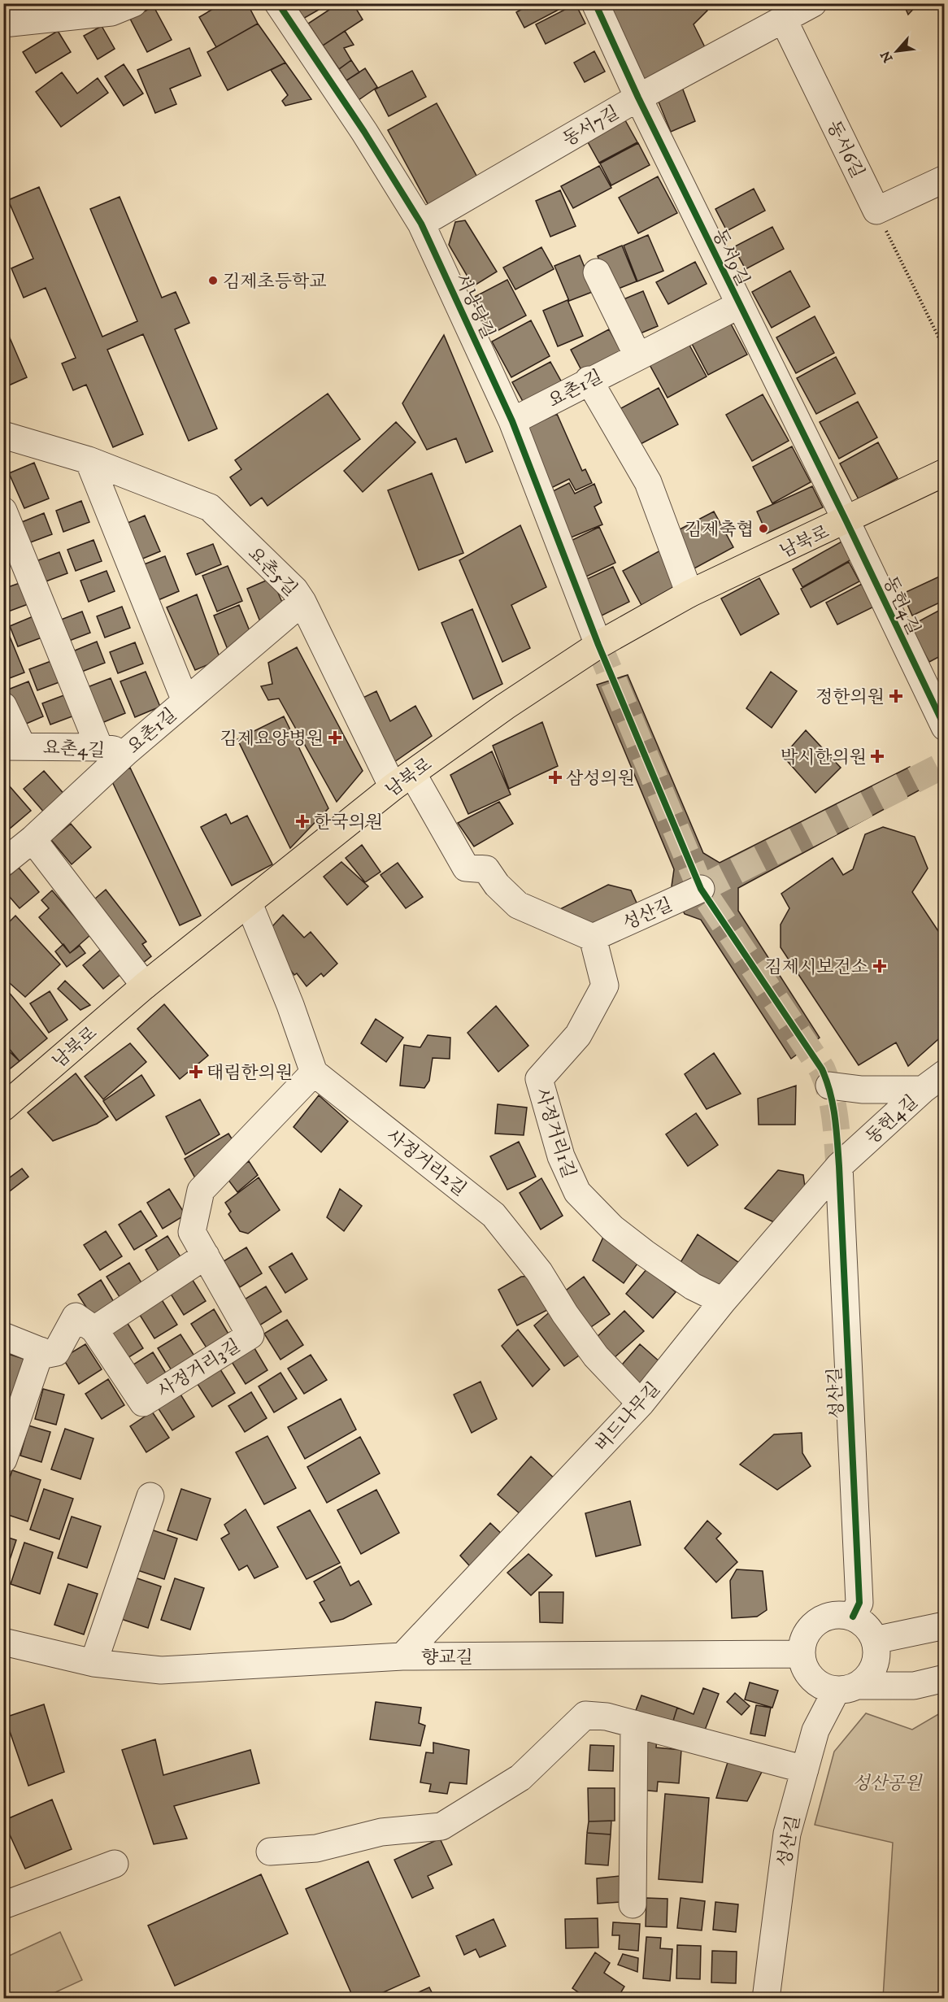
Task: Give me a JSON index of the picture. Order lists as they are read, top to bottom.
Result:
{
  "streets": {
    "main road": ["남북로"],
    "street": [
      "동서7길",
      "동서6길",
      "동서9길",
      "서낭당길",
      "요촌1길",
      "요촌5길",
      "동헌4길",
      "요촌4길",
      "성산길",
      "사정거리1길",
      "사정거리2길",
      "사정거리3길",
      "버드나무길",
      "향교길"
    ]
  },
  "crossings": [
    ["동서7길", "동서6길"],
    ["동서7길", "동서9길"],
    ["동서7길", "서낭당길"],
    ["동서9길", "요촌1길"],
    ["동서9길", "남북로"],
    ["동서9길", "동헌4길"],
    ["서낭당길", "요촌1길"],
    ["서낭당길", "남북로"],
    ["요촌1길", "요촌5길"],
    ["요촌1길", "요촌4길"],
    ["남북로", "요촌5길"],
    ["남북로", "동헌4길"],
    ["동헌4길", "성산길"],
    ["동헌4길", "버드나무길"],
    ["성산길", "사정거리1길"],
    ["성산길", "버드나무길"],
    ["성산길", "향교길"],
    ["사정거리1길", "버드나무길"],
    ["사정거리2길", "사정거리3길"],
    ["사정거리2길", "버드나무길"],
    ["버드나무길", "향교길"]
  ],
  "parks": ["성산공원"],
  "places": {
    "other": ["김제초등학교", "김제축협"],
    "health": [
      "정한의원",
      "김제요양병원",
      "박시한의원",
      "삼성의원",
      "한국의원",
      "김제시보건소",
      "태림한의원"
    ]
  },
  "north": "bottom left"
}
